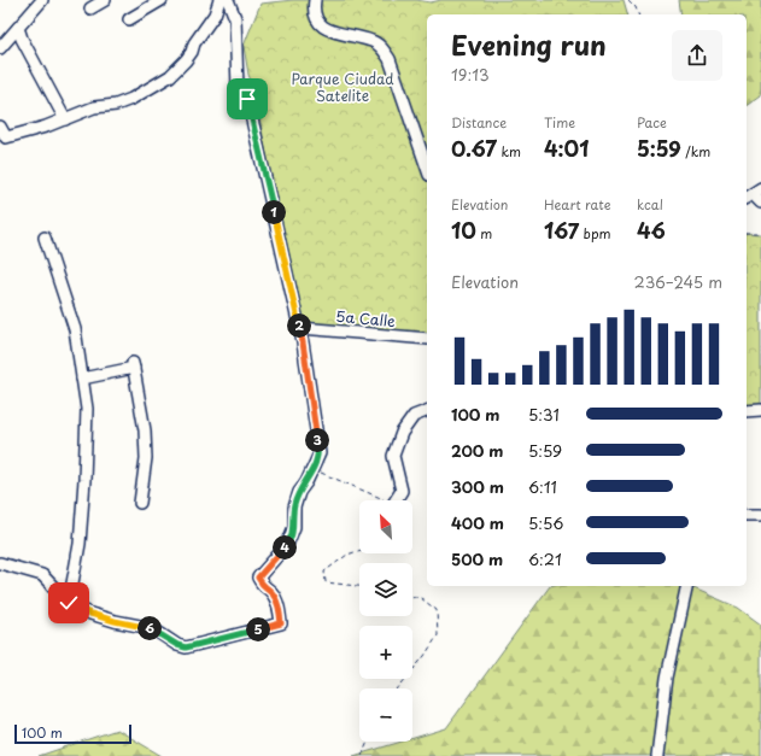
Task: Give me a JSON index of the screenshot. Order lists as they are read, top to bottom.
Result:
{
  "streets": {
    "street": ["5a Calle"]
  },
  "parks": ["Parque Ciudad Satelite"],
  "scale_bar": "100 m",
  "north": "top left",
  "page": {
    "heading": ["Evening run", "19:13"],
    "stats": [
      ["Distance", "0.67 km"],
      ["Time", "4:01"],
      ["Pace", "5:59 /km"],
      ["Elevation", "10 m"],
      ["Heart rate", "167 bpm"],
      ["kcal", "46"]
    ],
    "pins": [
      "1",
      "2",
      "3",
      "4",
      "6",
      "5"
    ],
    "chart": ["Elevation", "236–245 m"],
    "list": [
      {
        "name": "100 m",
        "note": "5:31"
      },
      {
        "name": "200 m",
        "note": "5:59"
      },
      {
        "name": "300 m",
        "note": "6:11"
      },
      {
        "name": "400 m",
        "note": "5:56"
      },
      {
        "name": "500 m",
        "note": "6:21"
      }
    ],
    "map_buttons": ["+", "−"],
    "scale": "100 m"
  }
}
